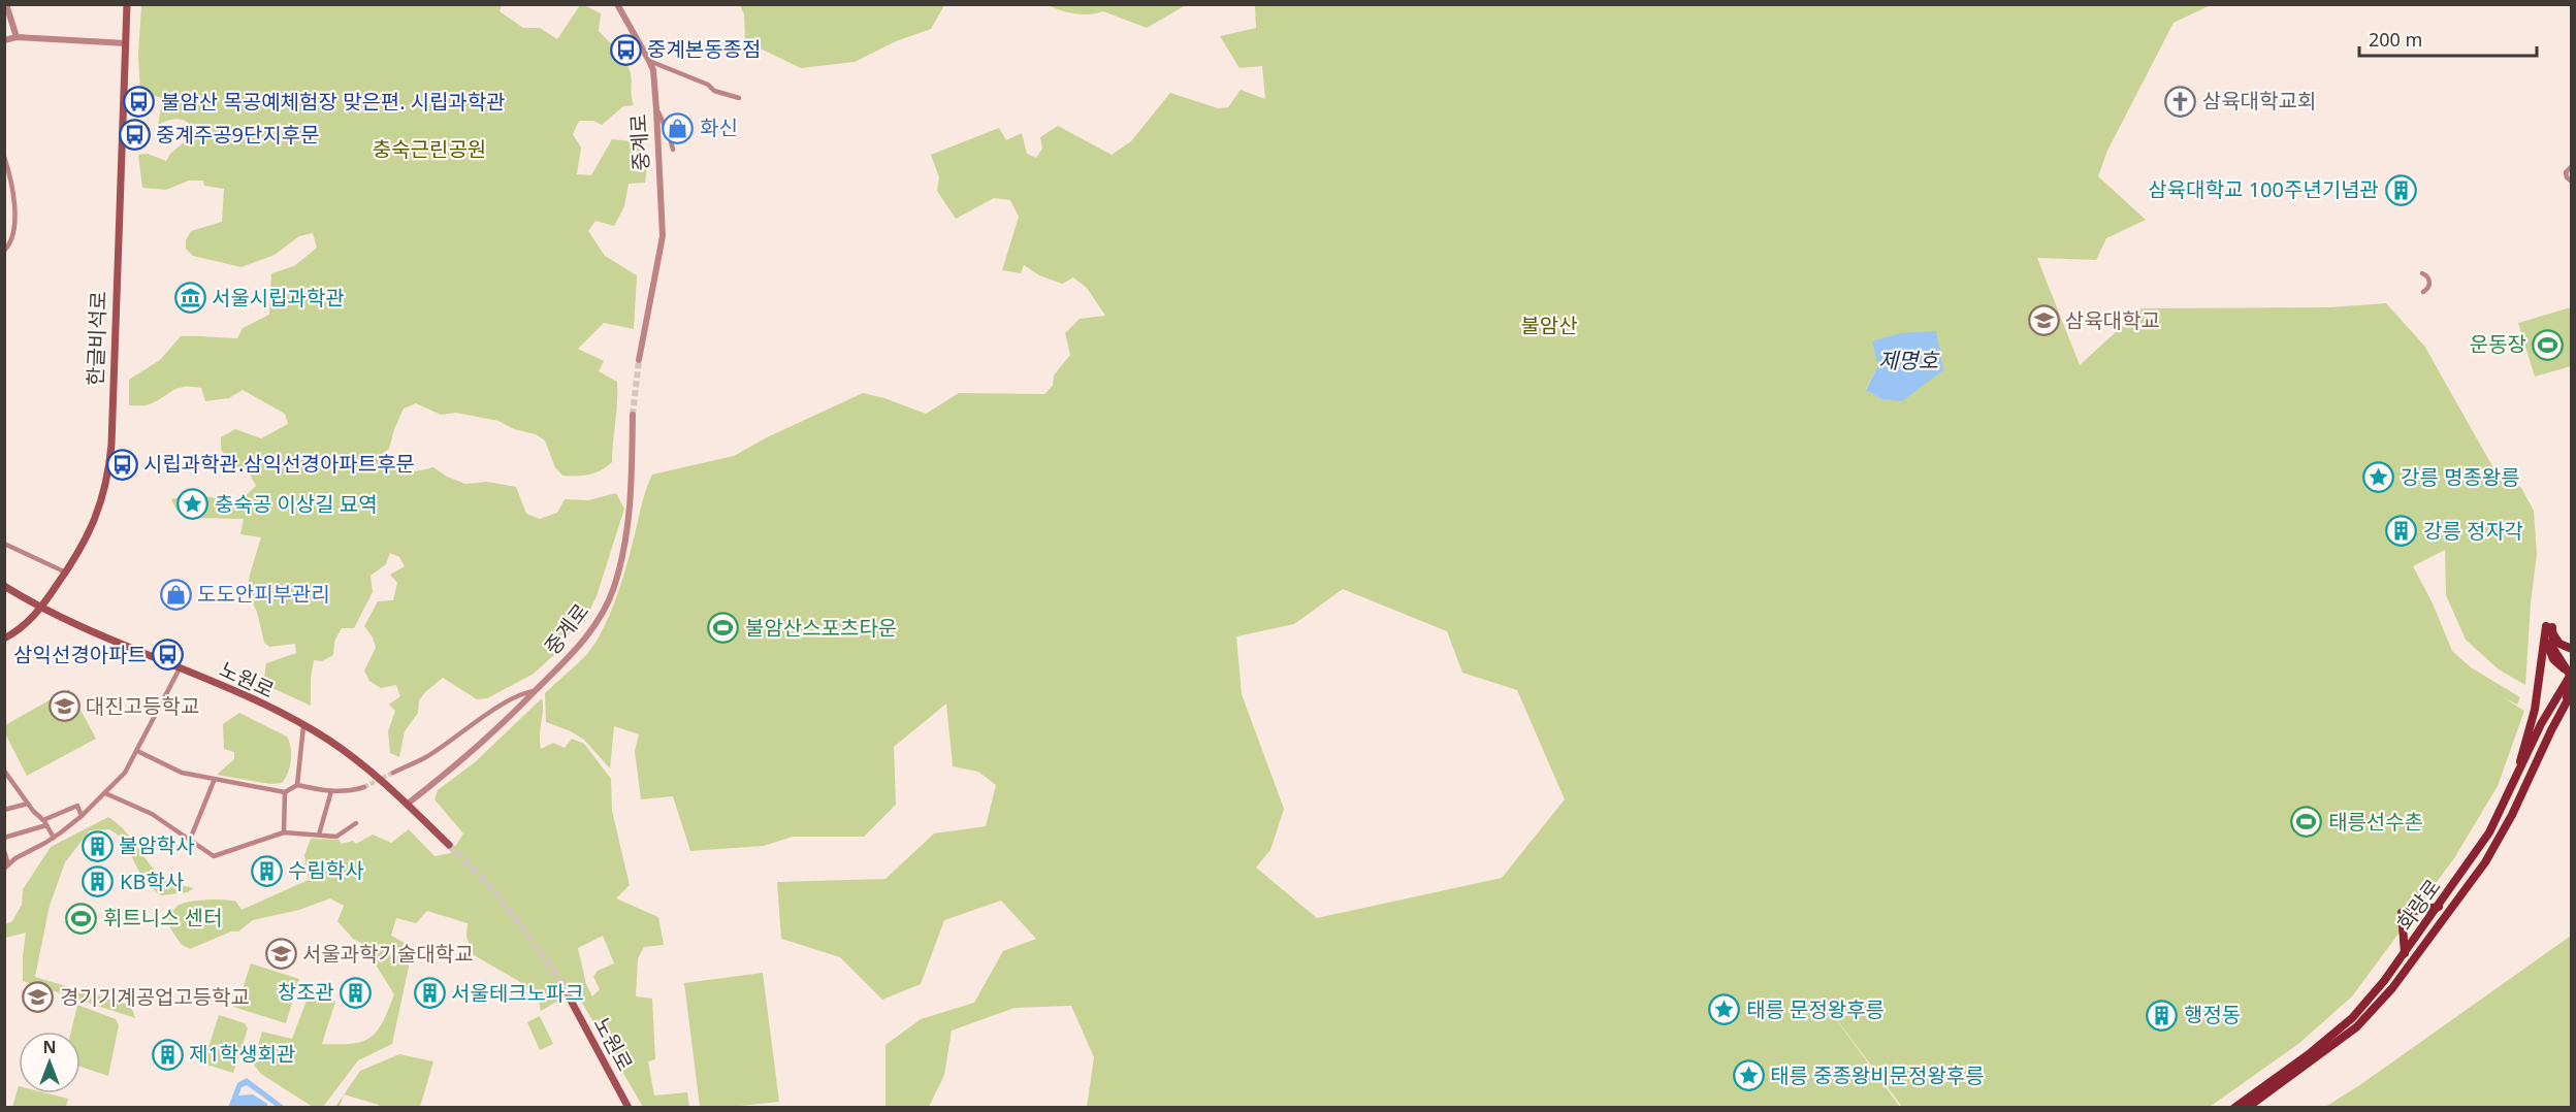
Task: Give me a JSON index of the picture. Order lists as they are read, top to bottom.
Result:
{
  "streets": {
    "main road": ["한글비석로", "노원로", "화랑로"],
    "street": ["중계로"]
  },
  "crossings": [
    ["중계로", "노원로"],
    ["한글비석로", "노원로"]
  ],
  "water": ["제명호"],
  "parks": ["충숙근린공원", "불암산"],
  "places": {
    "bus stop": [
      "중계본동종점",
      "불암산 목공예체험장 맞은편. 시립과학관",
      "중계주공9단지후문",
      "시립과학관.삼익선경아파트후문",
      "삼익선경아파트"
    ],
    "church": ["삼육대학교회"],
    "shop": ["화신", "도도안피부관리"],
    "building": [
      "삼육대학교 100주년기념관",
      "강릉 정자각",
      "불암학사",
      "수림학사",
      "KB학사",
      "창조관",
      "서울테크노파크",
      "행정동",
      "제1학생회관"
    ],
    "museum": ["서울시립과학관"],
    "school or university": [
      "삼육대학교",
      "대진고등학교",
      "서울과학기술대학교",
      "경기기계공업고등학교"
    ],
    "sports": [
      "운동장",
      "불암산스포츠타운",
      "태릉선수촌",
      "휘트니스 센터"
    ],
    "place": [
      "강릉 명종왕릉",
      "충숙공 이상길 묘역",
      "태릉 문정왕후릉",
      "태릉 중종왕비문정왕후릉"
    ]
  },
  "scale_bar": "200 m",
  "north": "top"
}
